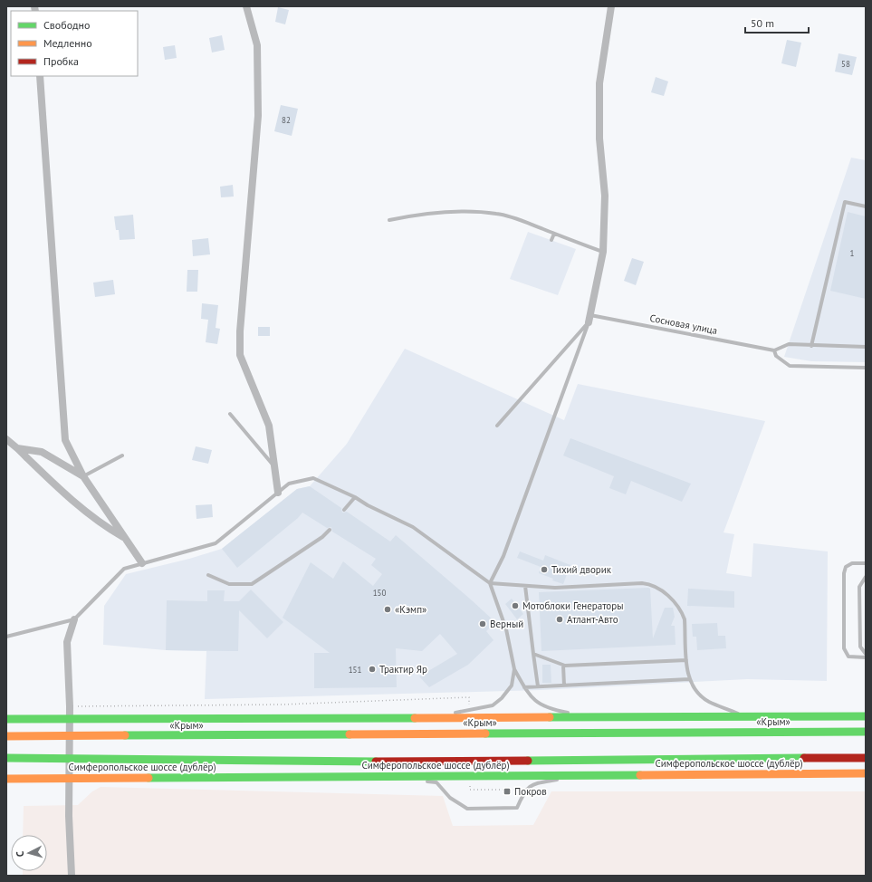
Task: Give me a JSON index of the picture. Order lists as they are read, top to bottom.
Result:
{
  "streets": {
    "main road": ["«Крым»", "Симферопольское шоссе (дублёр)"],
    "lane": ["Сосновая улица"]
  },
  "places": {
    "other": [
      "Тихий дворик",
      "Мотоблоки Генераторы",
      "«Кэмп»",
      "Атлант-Авто",
      "Верный",
      "Трактир Яр"
    ],
    "transit": ["Покров"]
  },
  "house_numbers": [
    "58",
    "82",
    "1",
    "150",
    "151"
  ],
  "legend": ["Свободно", "Медленно", "Пробка"],
  "scale_bar": "50 m",
  "north": "left"
}
